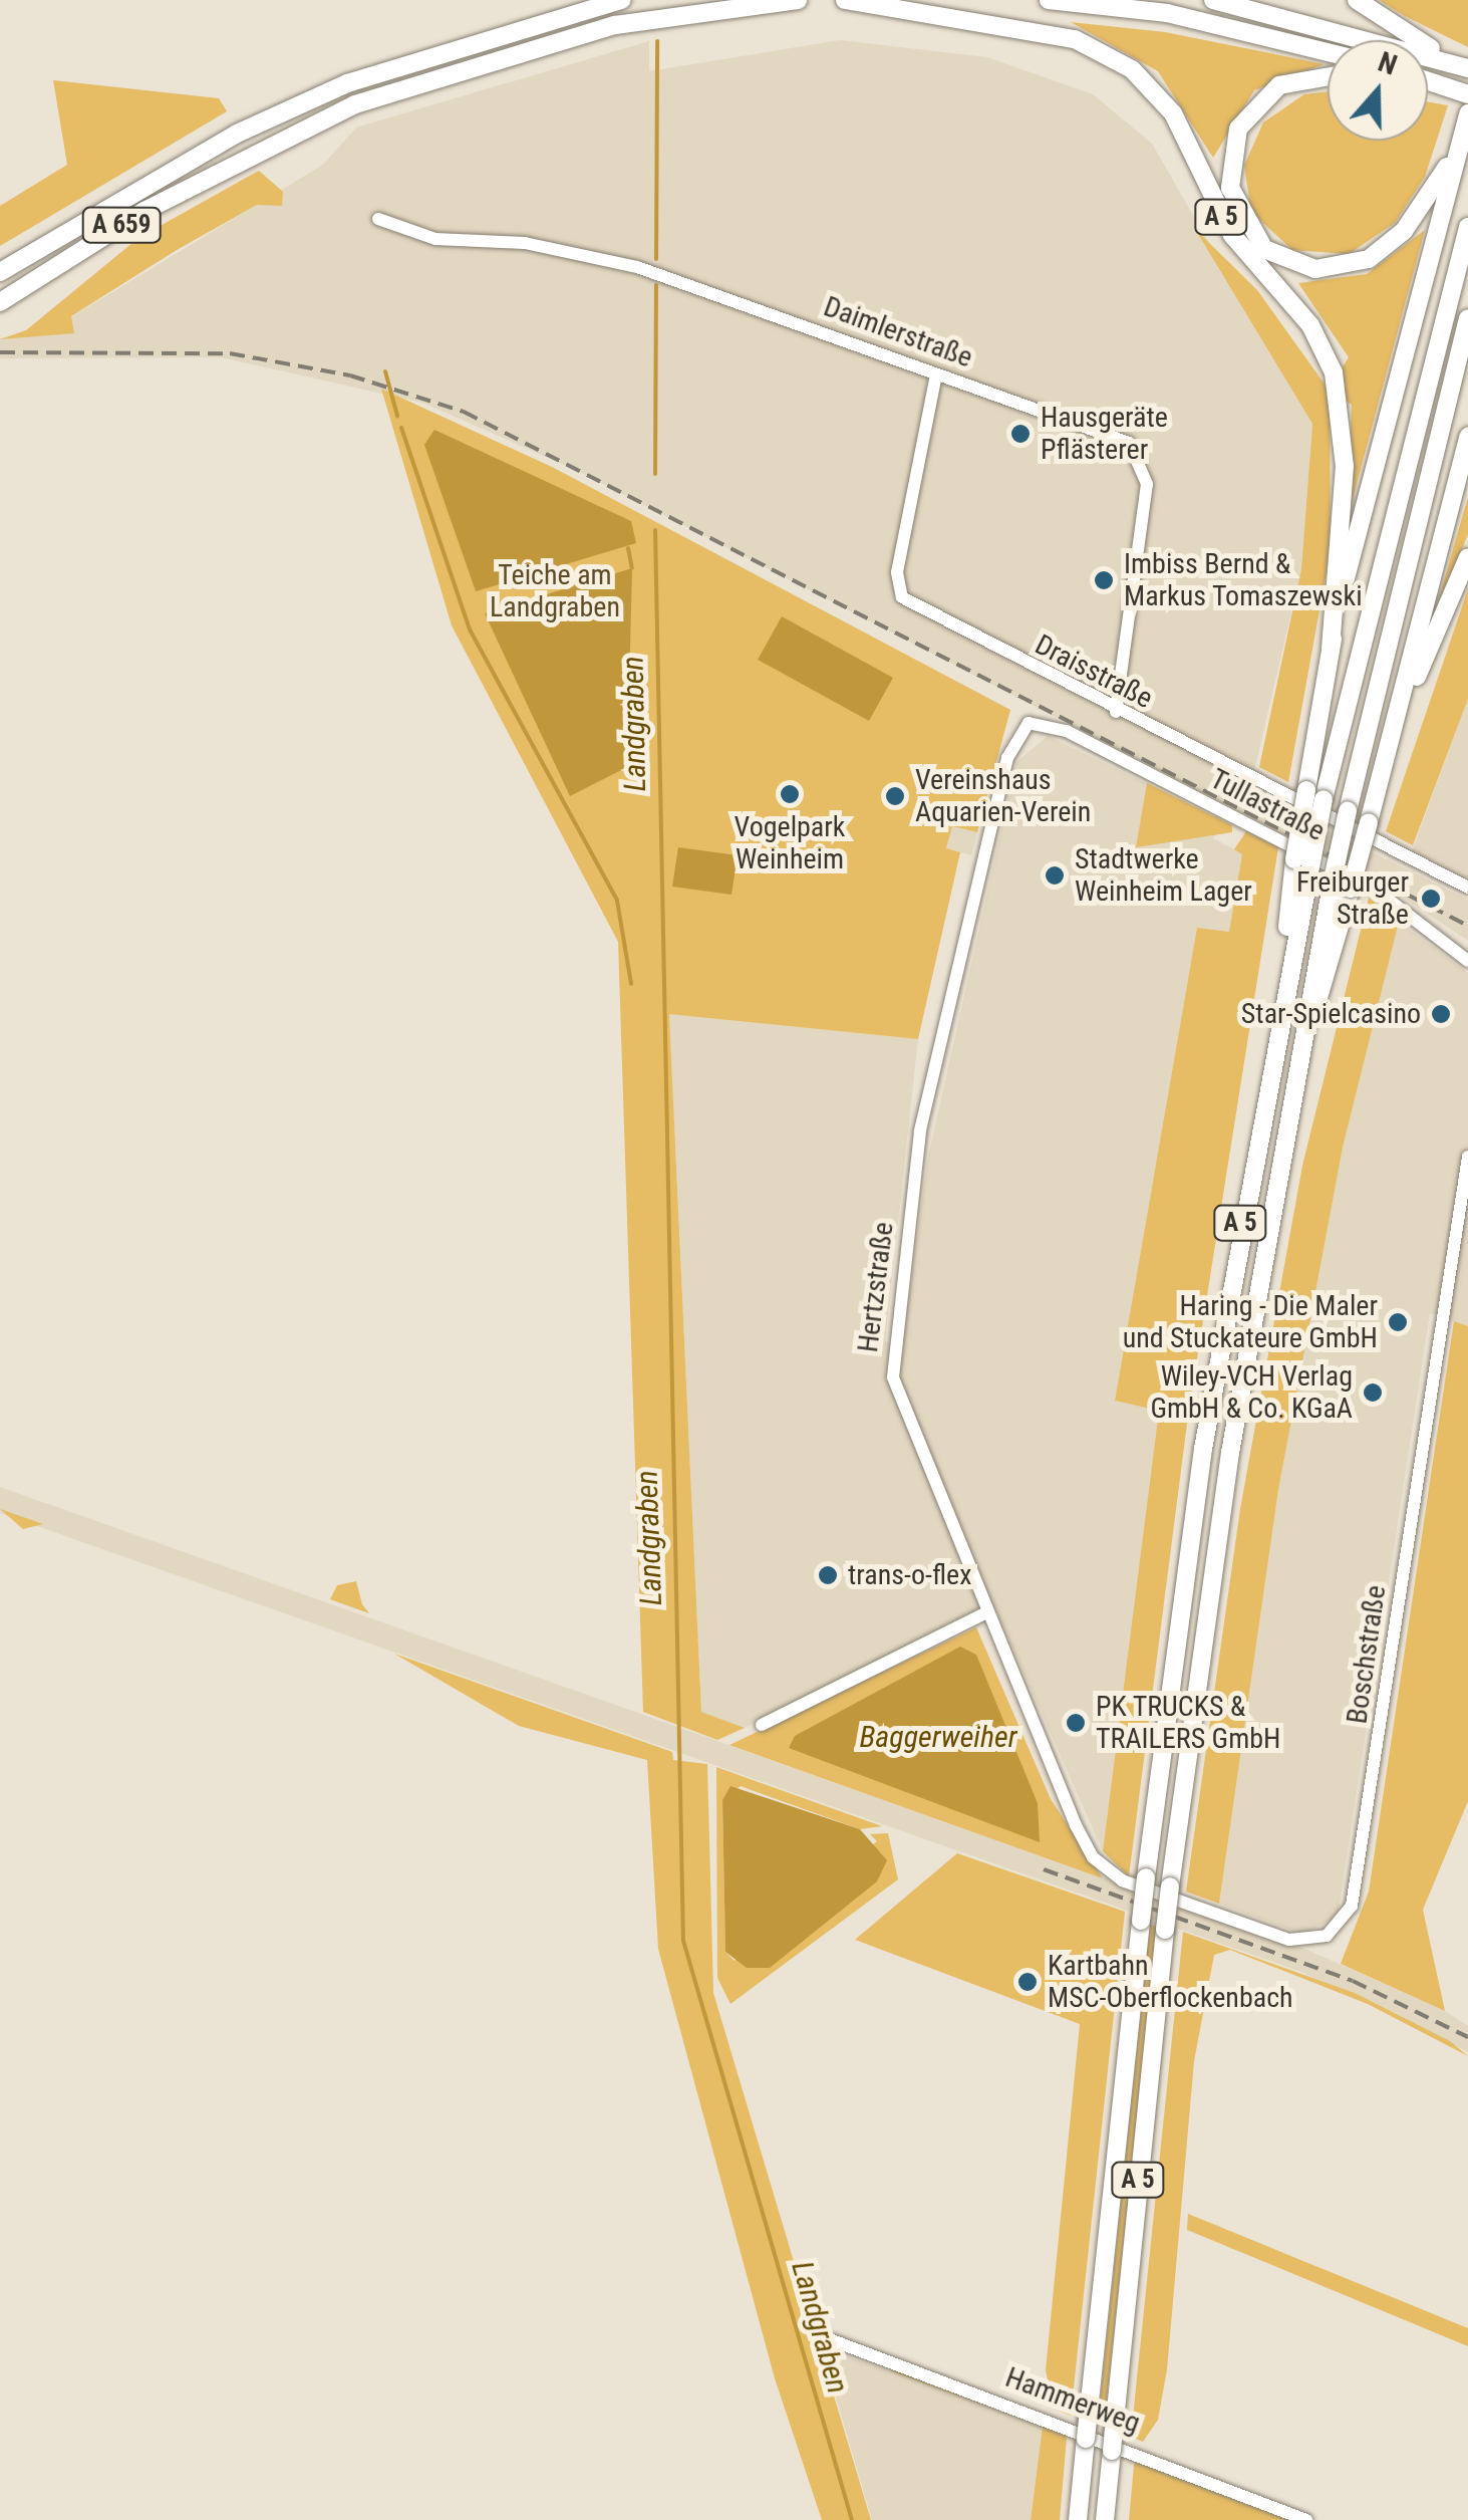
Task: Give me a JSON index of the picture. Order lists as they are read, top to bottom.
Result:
{
  "streets": {
    "highway": ["A 5", "A 659"],
    "street": [
      "Daimlerstraße",
      "Draisstraße",
      "Tullastraße",
      "Hertzstraße",
      "Boschstraße",
      "Hammerweg"
    ]
  },
  "crossings": [
    ["Daimlerstraße", "Draisstraße"],
    ["Tullastraße", "Hertzstraße"],
    ["Hertzstraße", "Boschstraße"]
  ],
  "water": ["Landgraben", "Baggerweiher"],
  "parks": ["Teiche am Landgraben"],
  "places": [
    "Hausgeräte Pflästerer",
    "Imbiss Bernd & Markus Tomaszewski",
    "Vogelpark Weinheim",
    "Vereinshaus Aquarien-Verein",
    "Stadtwerke Weinheim Lager",
    "Freiburger Straße",
    "Star-Spielcasino",
    "Haring - Die Maler und Stuckateure GmbH",
    "Wiley-VCH Verlag GmbH & Co. KGaA",
    "trans-o-flex",
    "PK TRUCKS & TRAILERS GmbH",
    "Kartbahn MSC-Oberflockenbach"
  ],
  "north": "top"
}
